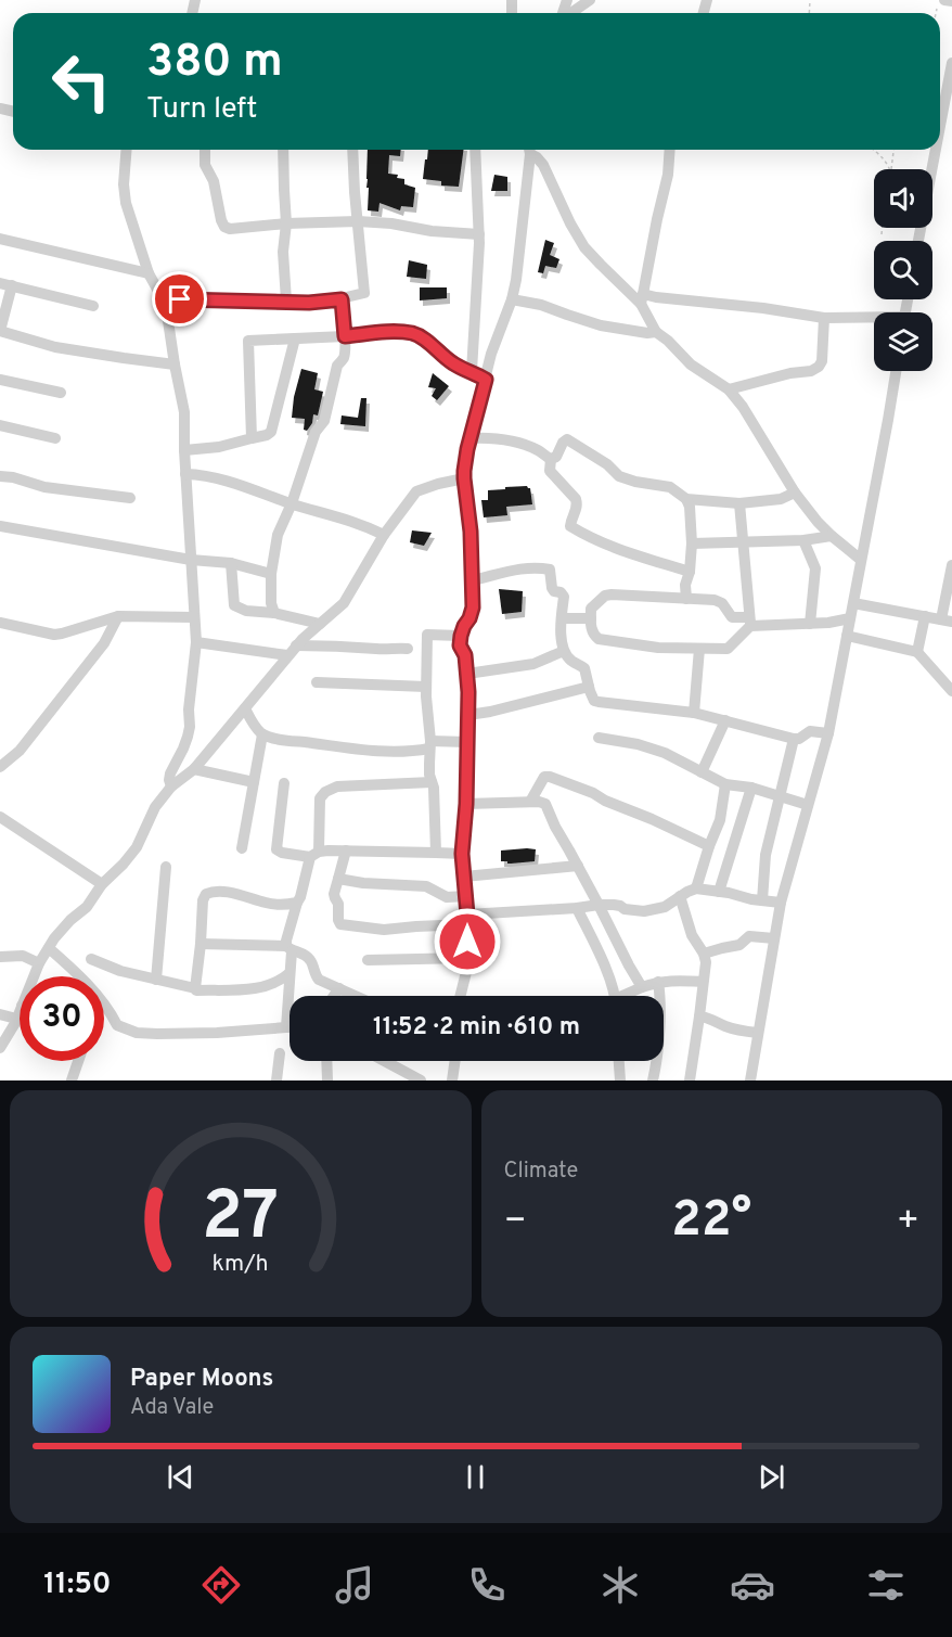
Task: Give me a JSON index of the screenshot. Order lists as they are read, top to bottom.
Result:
{
  "page": {
    "turn": ["380 m", "Turn left"],
    "limit": "30",
    "trip": "11:52 · 2 min · 610 m",
    "tile": "Climate",
    "heat": ["−", "22°", "+"],
    "song": ["Paper Moons", "Ada Vale"],
    "tabs": "11:50",
    "gauge": ["27", "km/h"]
  }
}
